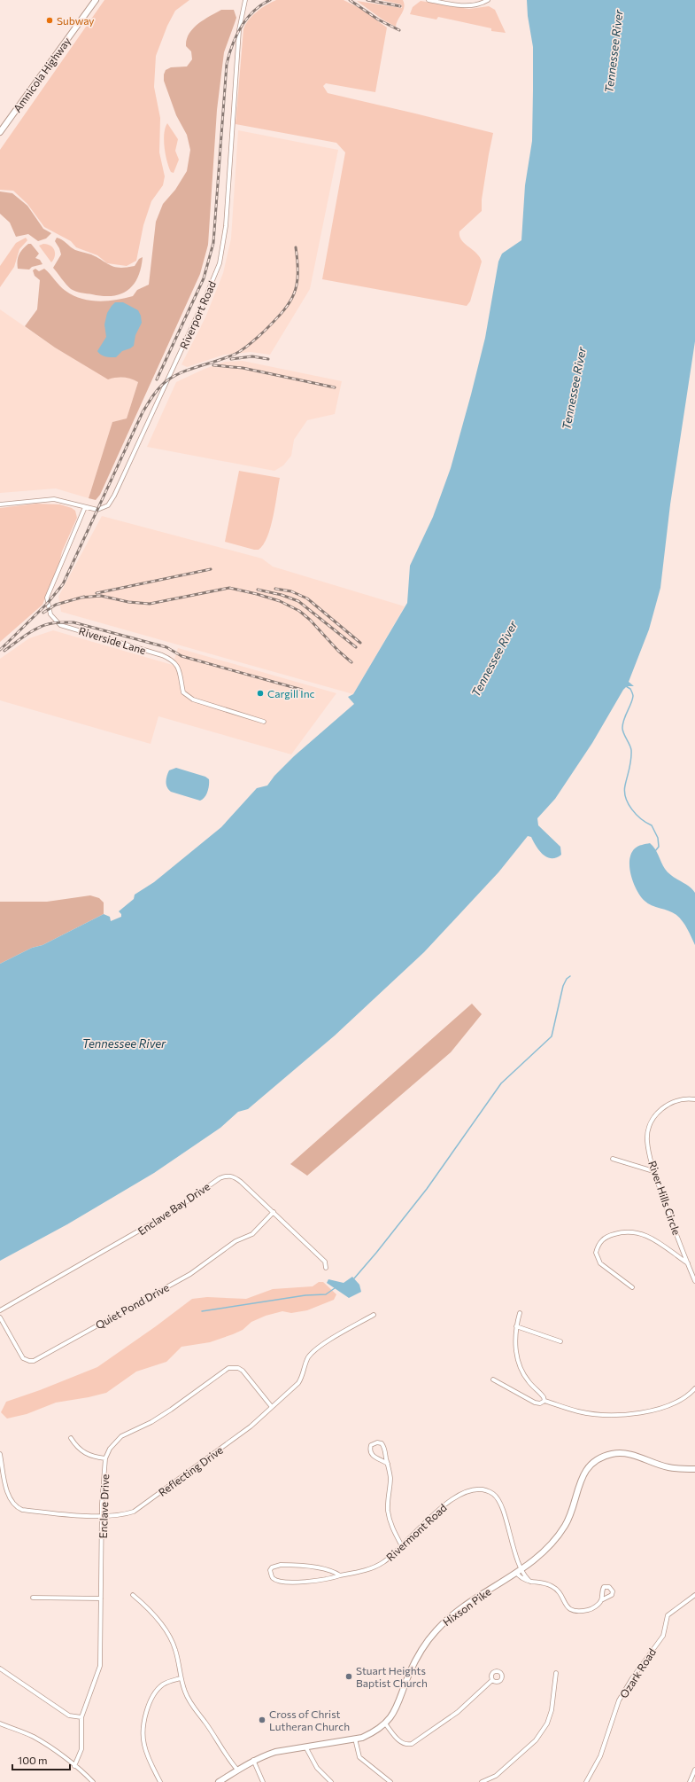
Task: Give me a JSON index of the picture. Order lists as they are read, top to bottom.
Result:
{
  "streets": {
    "main road": ["Amnicola Highway", "Hixson Pike"],
    "street": [
      "Riverport Road",
      "Riverside Lane",
      "River Hills Circle",
      "Enclave Bay Drive",
      "Quiet Pond Drive",
      "Reflecting Drive",
      "Enclave Drive",
      "Rivermont Road",
      "Ozark Road"
    ]
  },
  "crossings": [
    ["Riverport Road", "Riverside Lane"],
    ["Enclave Bay Drive", "Quiet Pond Drive"],
    ["Reflecting Drive", "Enclave Drive"],
    ["Rivermont Road", "Hixson Pike"]
  ],
  "water": ["Tennessee River"],
  "places": [
    "Subway",
    "Cargill Inc",
    "Stuart Heights Baptist Church",
    "Cross of Christ Lutheran Church"
  ],
  "scale_bar": "100 m"
}
